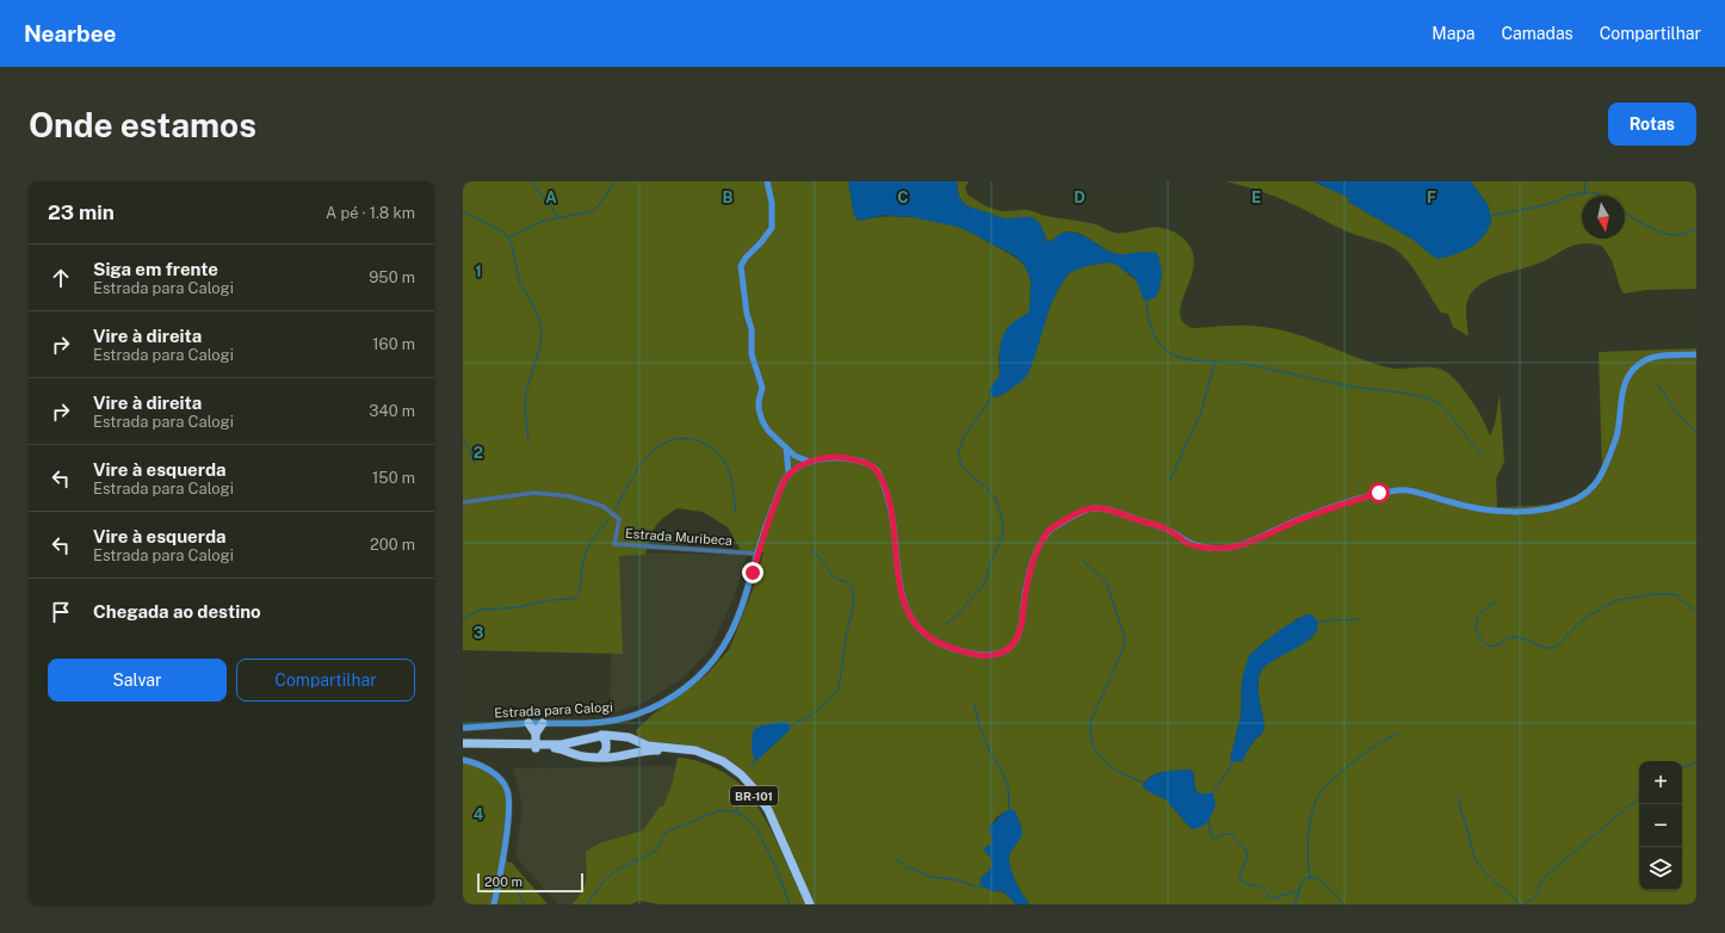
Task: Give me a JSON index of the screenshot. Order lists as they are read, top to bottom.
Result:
{
  "streets": {
    "highway": ["BR-101"],
    "street": ["Estrada Muribeca", "Estrada para Calogi"]
  },
  "crossings": [
    ["Estrada Muribeca", "Estrada para Calogi"]
  ],
  "scale_bar": "200 m",
  "north": "bottom",
  "page": {
    "header": "Nearbee",
    "nav": ["Mapa", "Camadas", "Compartilhar"],
    "buttons": [
      "Rotas",
      ["Salvar", "Compartilhar"]
    ],
    "title": "Onde estamos",
    "heading": ["23 min", "A pé · 1.8 km"],
    "list": [
      ["Siga em frente", "Estrada para Calogi", "950 m"],
      ["Vire à direita", "Estrada para Calogi", "160 m"],
      ["Vire à direita", "Estrada para Calogi", "340 m"],
      ["Vire à esquerda", "Estrada para Calogi", "150 m"],
      ["Vire à esquerda", "Estrada para Calogi", "200 m"],
      "Chegada ao destino"
    ],
    "map_buttons": ["+", "−"],
    "scale": "200 m"
  },
  "grid": {
    "columns": [
      "A",
      "B",
      "C",
      "D",
      "E",
      "F"
    ],
    "rows": [
      "1",
      "2",
      "3",
      "4"
    ]
  }
}
